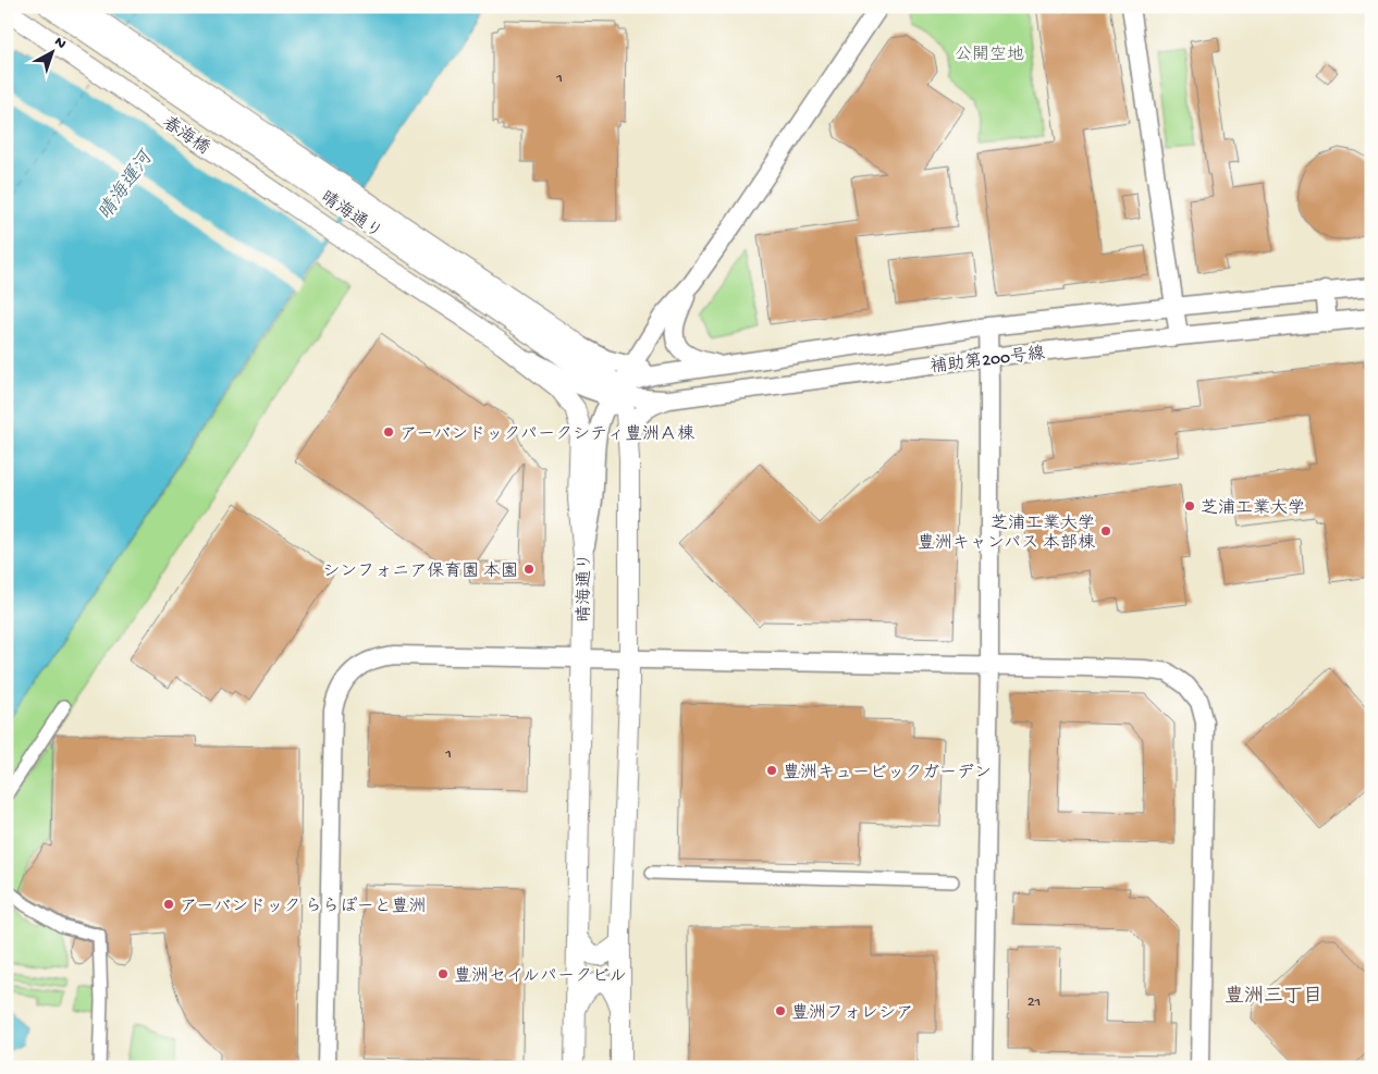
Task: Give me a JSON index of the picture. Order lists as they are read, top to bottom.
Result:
{
  "streets": {
    "main road": ["春海橋", "晴海通り"],
    "street": ["補助第200号線"]
  },
  "crossings": [
    ["春海橋", "晴海通り"],
    ["晴海通り", "補助第200号線"]
  ],
  "districts": ["豊洲三丁目"],
  "water": ["晴海運河"],
  "parks": ["公開空地"],
  "places": [
    "アーバンドックパークシティ豊洲Ａ棟",
    "芝浦工業大学",
    "芝浦工業大学 豊洲キャンパス 本部棟",
    "シンフォニア保育園 本園",
    "豊洲キュービックガーデン",
    "アーバンドック ららぽーと豊洲",
    "豊洲セイルパークビル",
    "豊洲フォレシア"
  ],
  "house_numbers": ["1", "1", "21"],
  "north": "top right"
}
